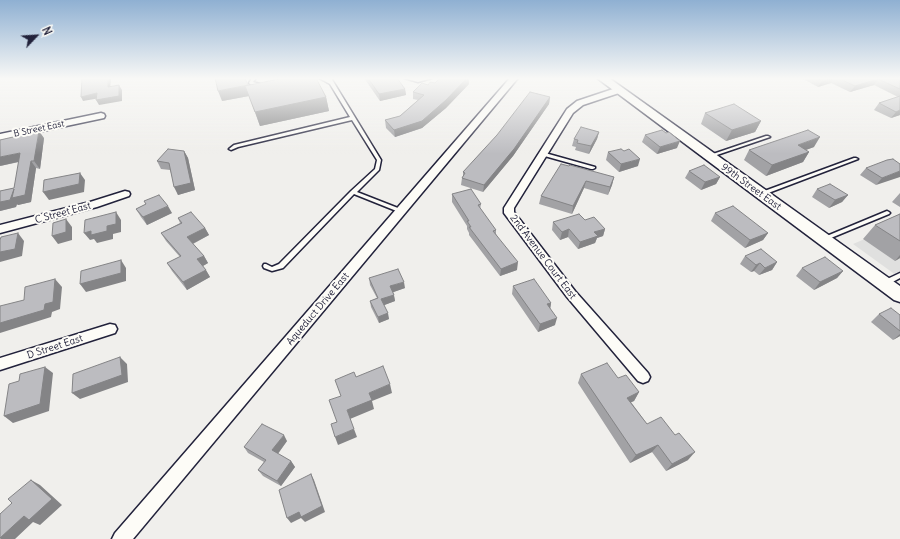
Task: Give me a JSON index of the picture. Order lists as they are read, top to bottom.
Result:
{
  "streets": {
    "street": [
      "B Street East",
      "99th Street East",
      "C Street East",
      "2nd Avenue Court East",
      "Aqueduct Drive East",
      "D Street East"
    ]
  },
  "north": "top right"
}
